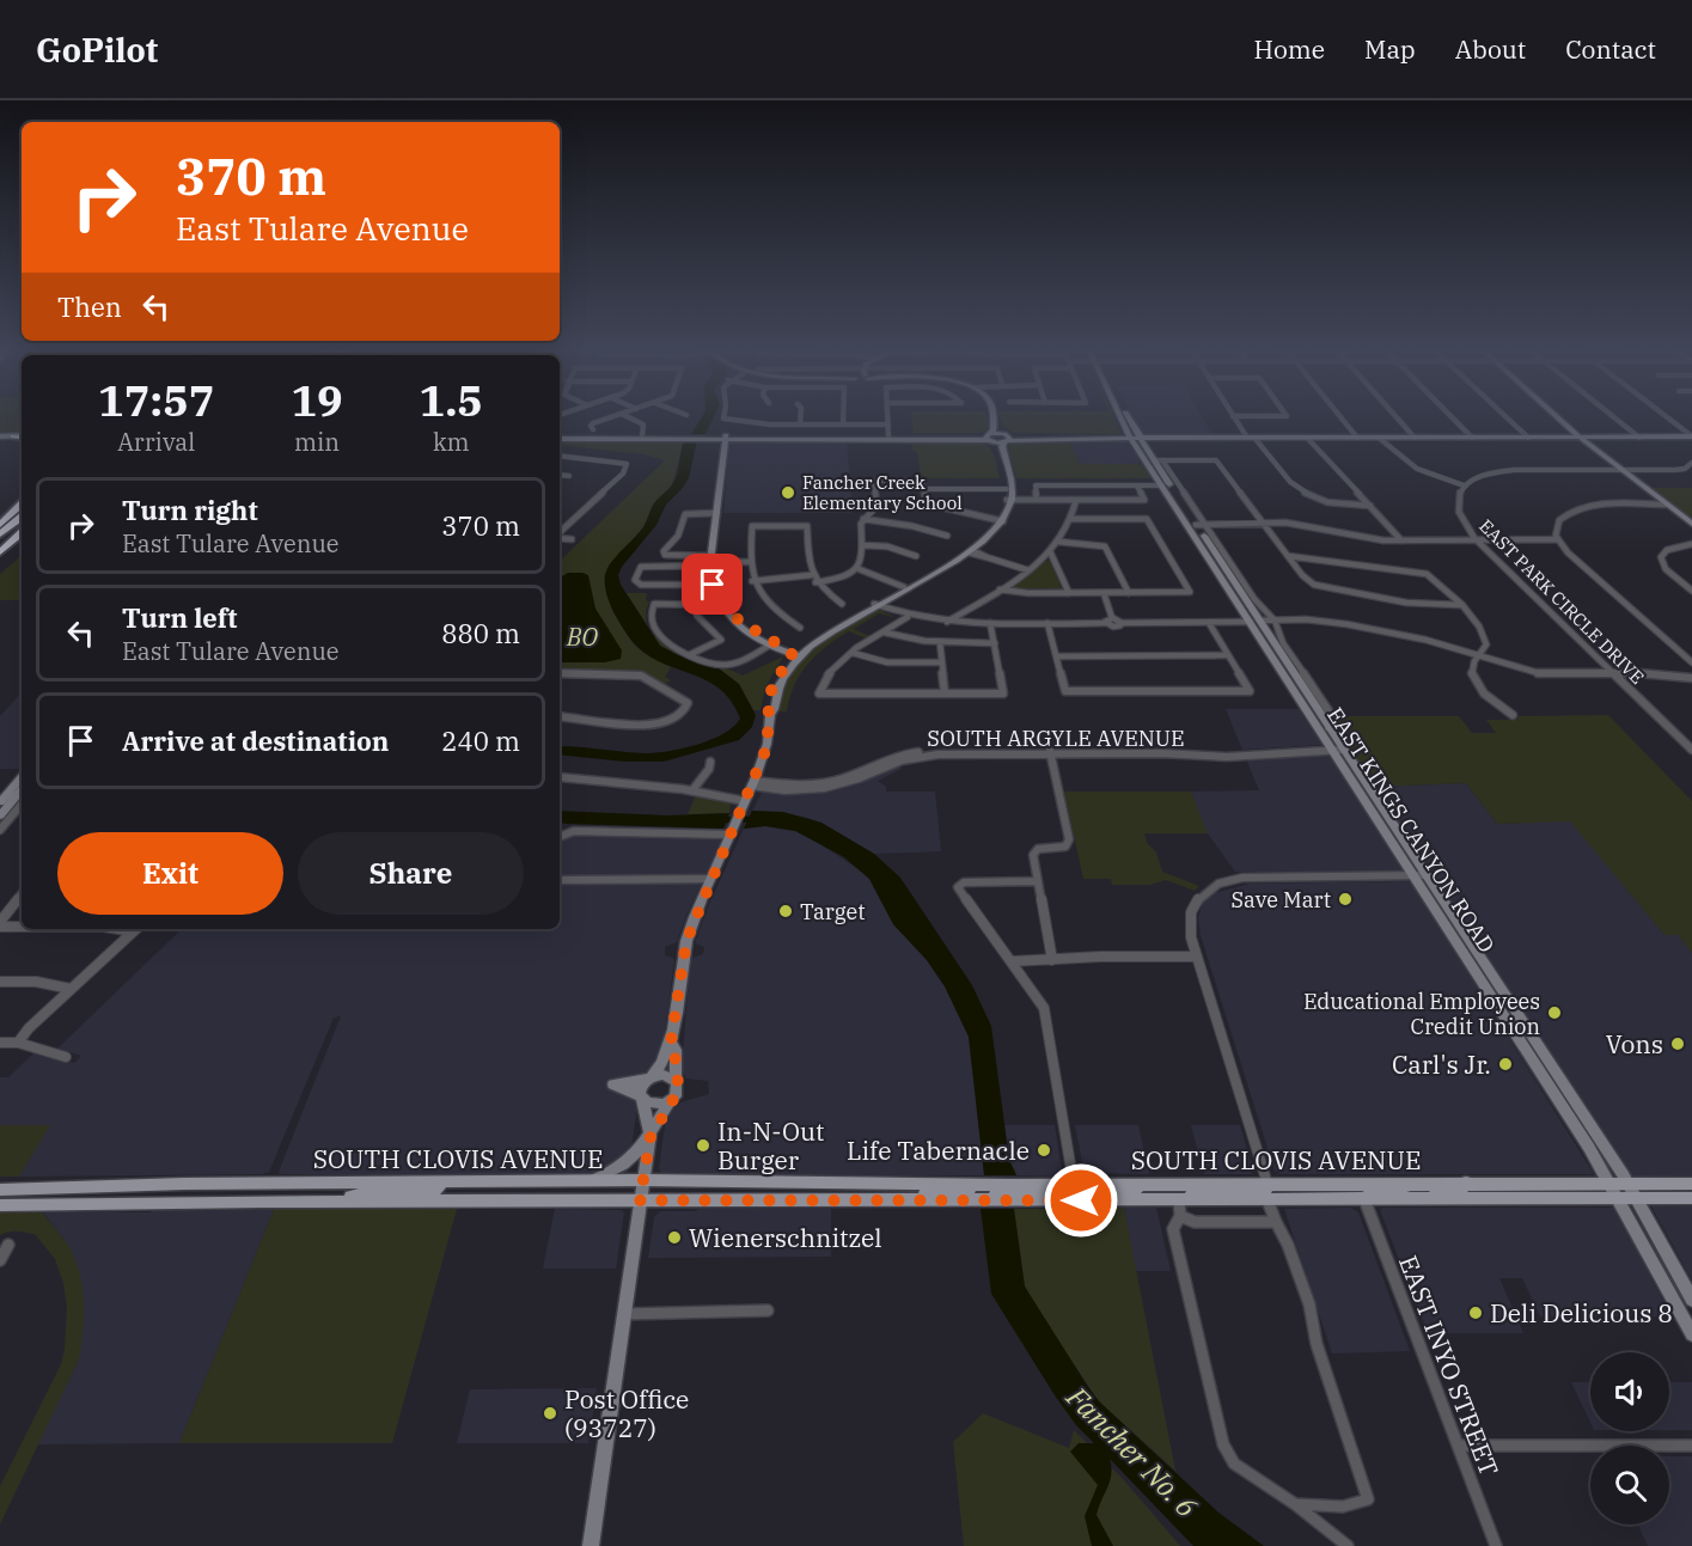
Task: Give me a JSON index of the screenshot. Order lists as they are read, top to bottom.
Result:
{
  "streets": {
    "main road": ["EAST KINGS CANYON ROAD", "SOUTH CLOVIS AVENUE"],
    "street": ["EAST PARK CIRCLE DRIVE", "SOUTH ARGYLE AVENUE", "EAST INYO STREET"]
  },
  "crossings": [
    ["SOUTH ARGYLE AVENUE", "EAST KINGS CANYON ROAD"],
    ["EAST KINGS CANYON ROAD", "SOUTH CLOVIS AVENUE"],
    ["SOUTH CLOVIS AVENUE", "EAST INYO STREET"]
  ],
  "water": ["BO", "Fancher No. 6"],
  "places": [
    "Fancher Creek Elementary School",
    "Save Mart",
    "Target",
    "Educational Employees Credit Union",
    "Vons",
    "Carl's Jr.",
    "In-N-Out Burger",
    "Life Tabernacle",
    "Wienerschnitzel",
    "Deli Delicious 8",
    "Post Office (93727)"
  ],
  "page": {
    "header": "GoPilot",
    "nav": [
      "Home",
      "Map",
      "About",
      "Contact"
    ],
    "turn": ["370 m", "East Tulare Avenue"],
    "then": "Then",
    "eta": [
      "17:57",
      "Arrival",
      "19",
      "min",
      "1.5",
      "km"
    ],
    "list": [
      {
        "name": "Turn right",
        "note": "East Tulare Avenue",
        "value": "370 m"
      },
      {
        "name": "Turn left",
        "note": "East Tulare Avenue",
        "value": "880 m"
      },
      {
        "name": "Arrive at destination",
        "value": "240 m"
      }
    ],
    "buttons": ["Exit", "Share"]
  }
}
